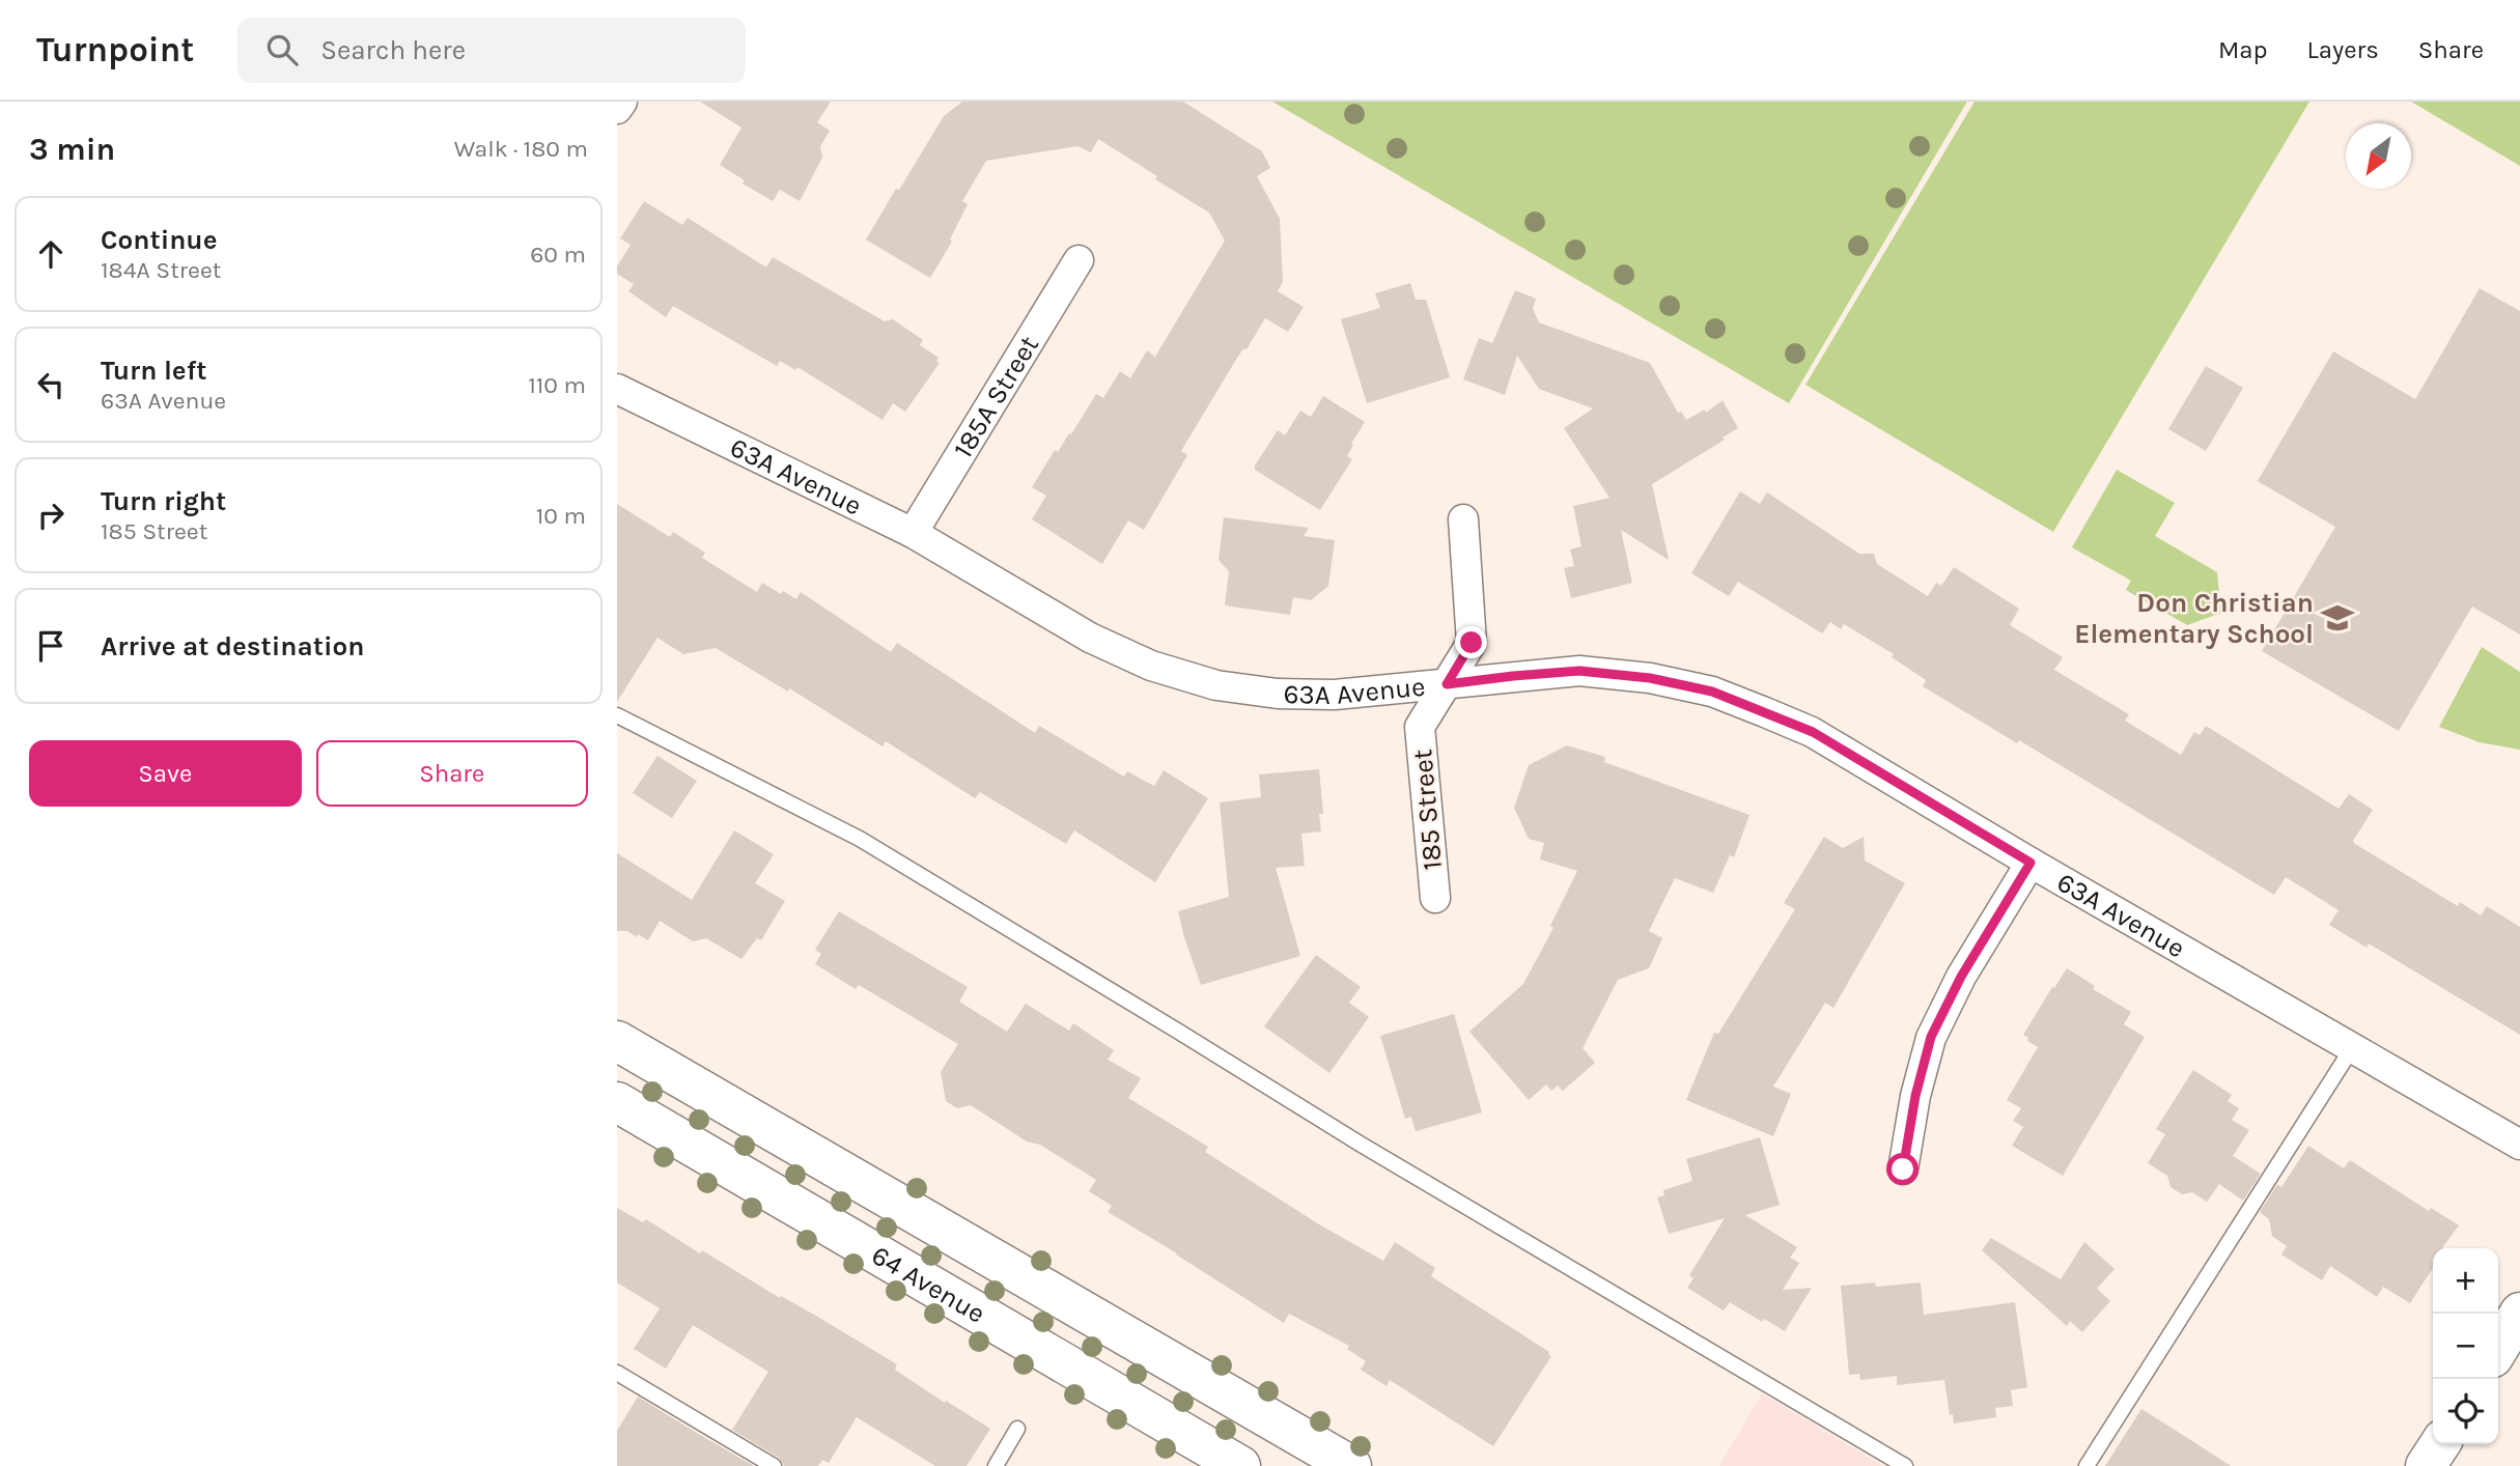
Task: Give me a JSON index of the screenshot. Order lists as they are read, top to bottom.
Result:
{
  "streets": {
    "main road": ["64 Avenue"],
    "street": ["185A Street", "63A Avenue", "185 Street"]
  },
  "crossings": [
    ["185A Street", "63A Avenue"],
    ["63A Avenue", "185 Street"]
  ],
  "places": {
    "school or university": ["Don Christian Elementary School"]
  },
  "north": "bottom left",
  "page": {
    "header": "Turnpoint",
    "search": "Search here",
    "nav": ["Map", "Layers", "Share"],
    "heading": ["3 min", "Walk · 180 m"],
    "list": [
      ["Continue", "184A Street", "60 m"],
      ["Turn left", "63A Avenue", "110 m"],
      ["Turn right", "185 Street", "10 m"],
      "Arrive at destination"
    ],
    "buttons": ["Save", "Share"],
    "map_buttons": ["+", "−"]
  }
}
